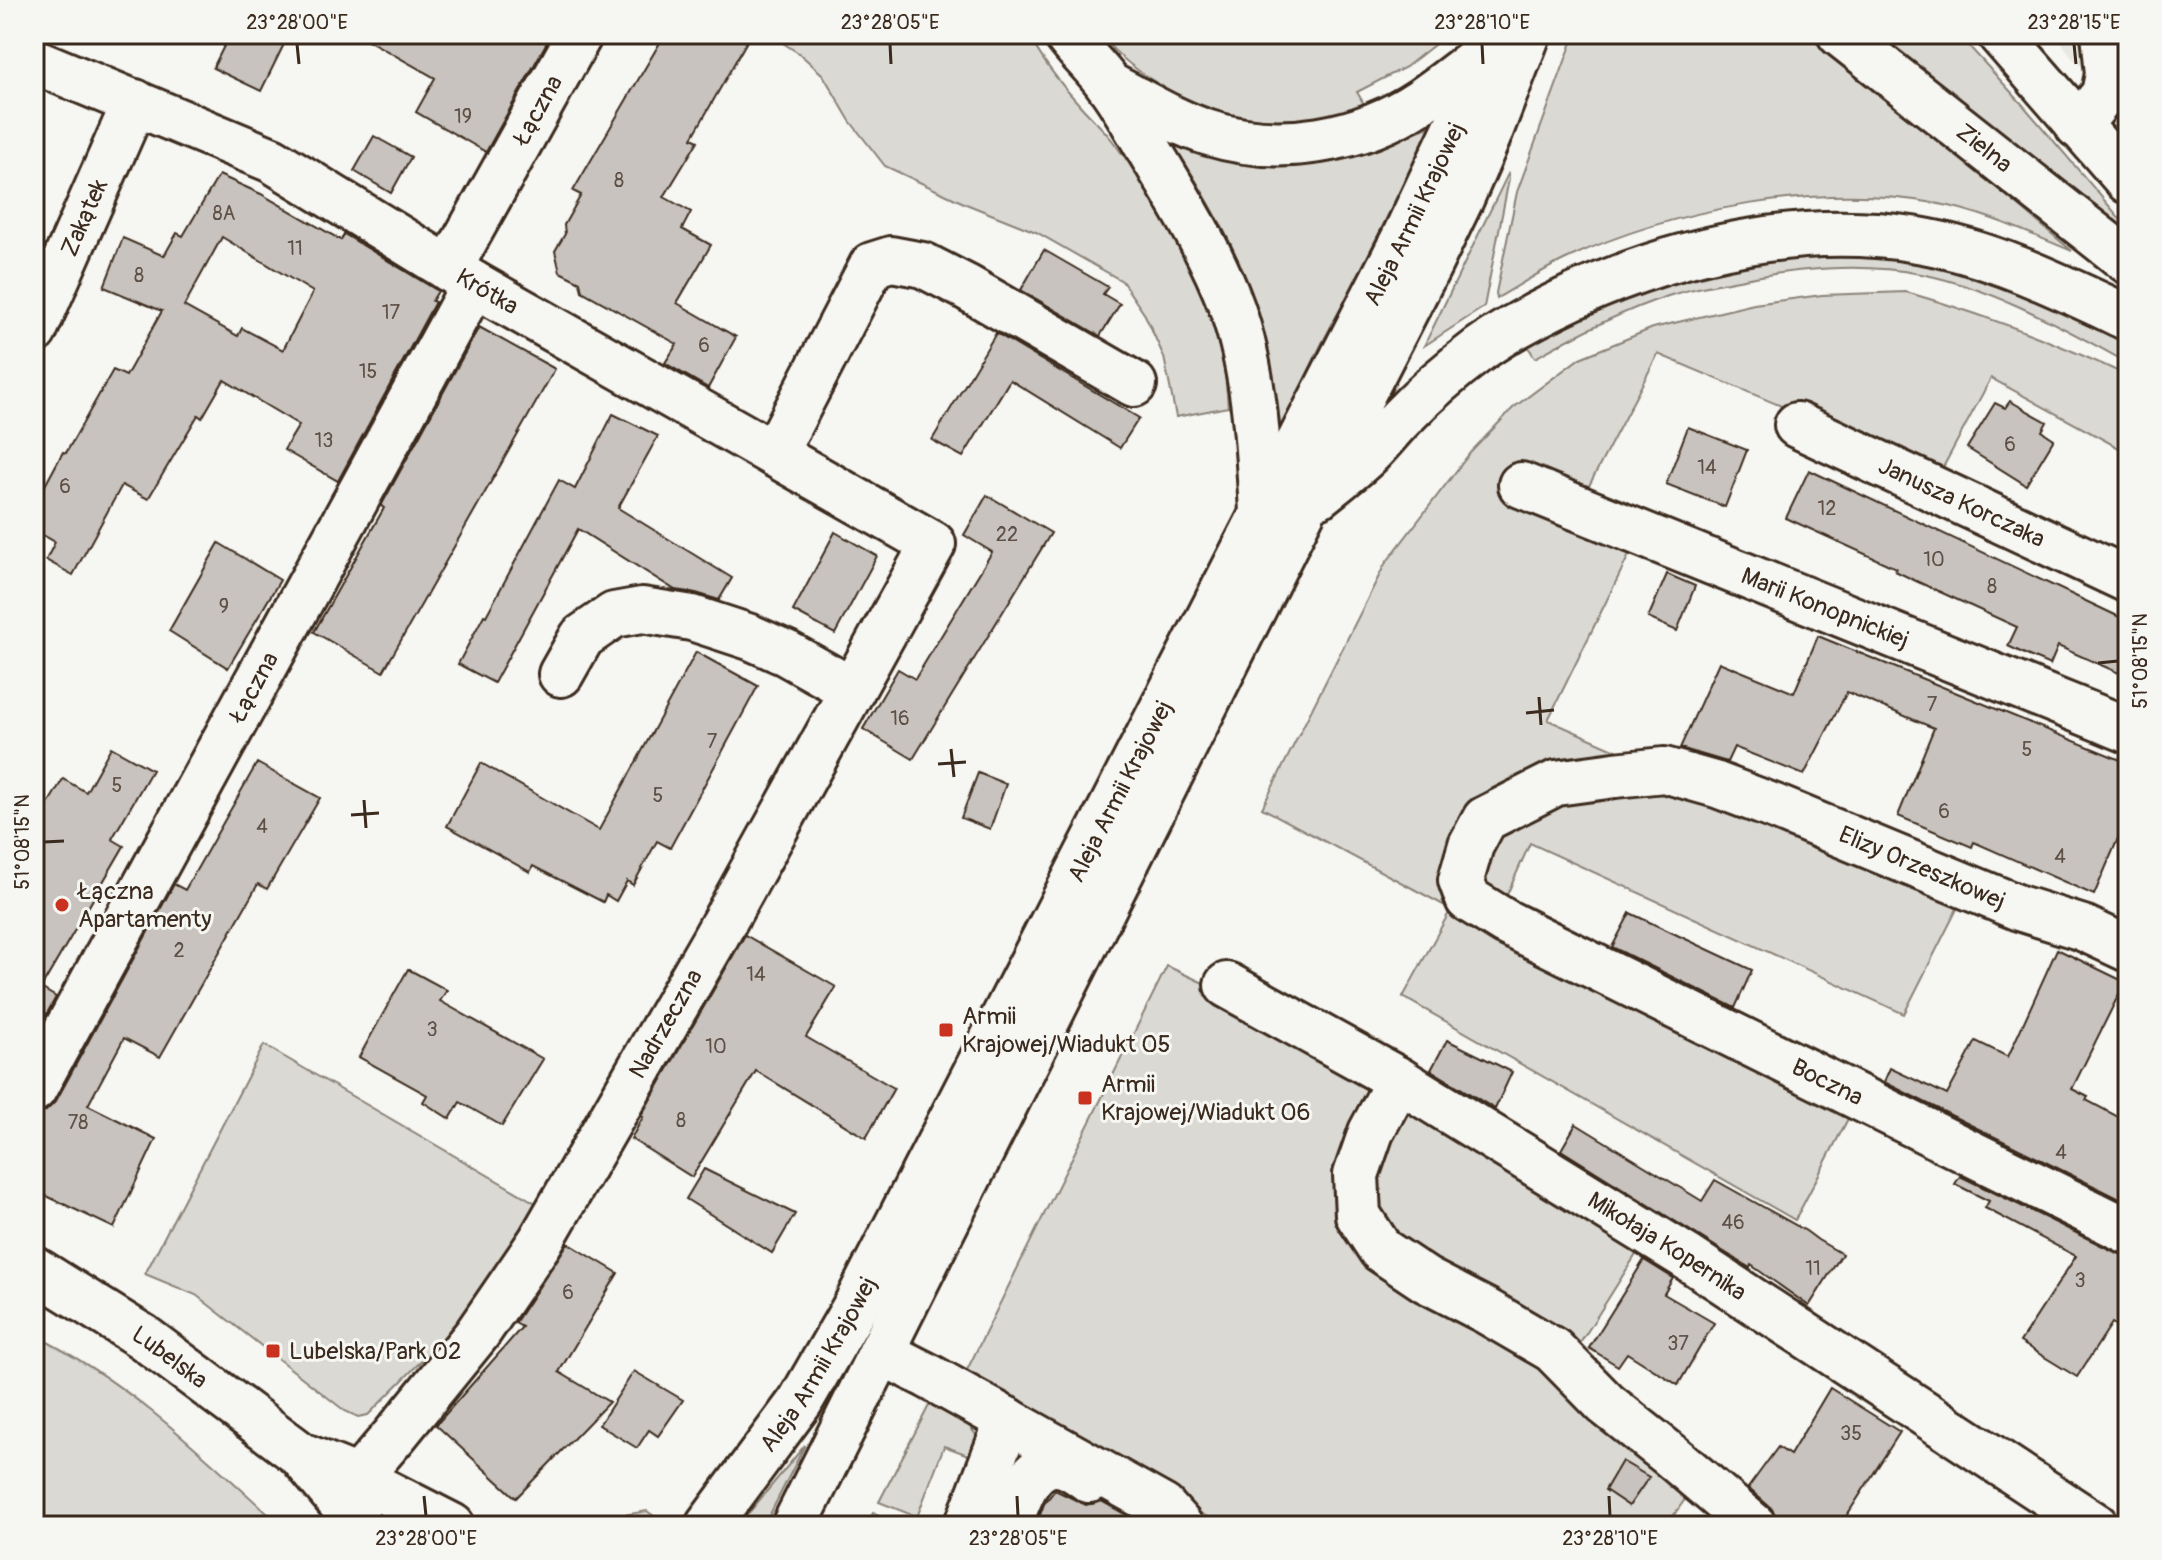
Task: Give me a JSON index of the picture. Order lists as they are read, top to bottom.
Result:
{
  "streets": {
    "street": [
      "Łączna",
      "Zielna",
      "Aleja Armii Krajowej",
      "Zakątek",
      "Krótka",
      "Janusza Korczaka",
      "Marii Konopnickiej",
      "Elizy Orzeszkowej",
      "Nadrzeczna",
      "Boczna",
      "Mikołaja Kopernika",
      "Lubelska"
    ]
  },
  "crossings": [
    ["Łączna", "Krótka"],
    ["Zakątek", "Krótka"],
    ["Krótka", "Nadrzeczna"],
    ["Elizy Orzeszkowej", "Boczna"],
    ["Nadrzeczna", "Lubelska"]
  ],
  "places": {
    "other": ["Łączna Apartamenty"],
    "transit": ["Armii Krajowej/Wiadukt 05", "Armii Krajowej/Wiadukt 06", "Lubelska/Park 02"]
  },
  "house_numbers": [
    "19",
    "8",
    "8A",
    "11",
    "8",
    "17",
    "6",
    "15",
    "13",
    "6",
    "14",
    "6",
    "12",
    "22",
    "10",
    "8",
    "9",
    "7",
    "16",
    "7",
    "5",
    "5",
    "5",
    "6",
    "4",
    "4",
    "2",
    "14",
    "3",
    "10",
    "8",
    "78",
    "4",
    "46",
    "11",
    "3",
    "6",
    "37",
    "35"
  ],
  "coordinates": [
    "23°28'00\"E",
    "23°28'05\"E",
    "23°28'10\"E",
    "23°28'15\"E",
    "51°08'15\"N"
  ]
}
